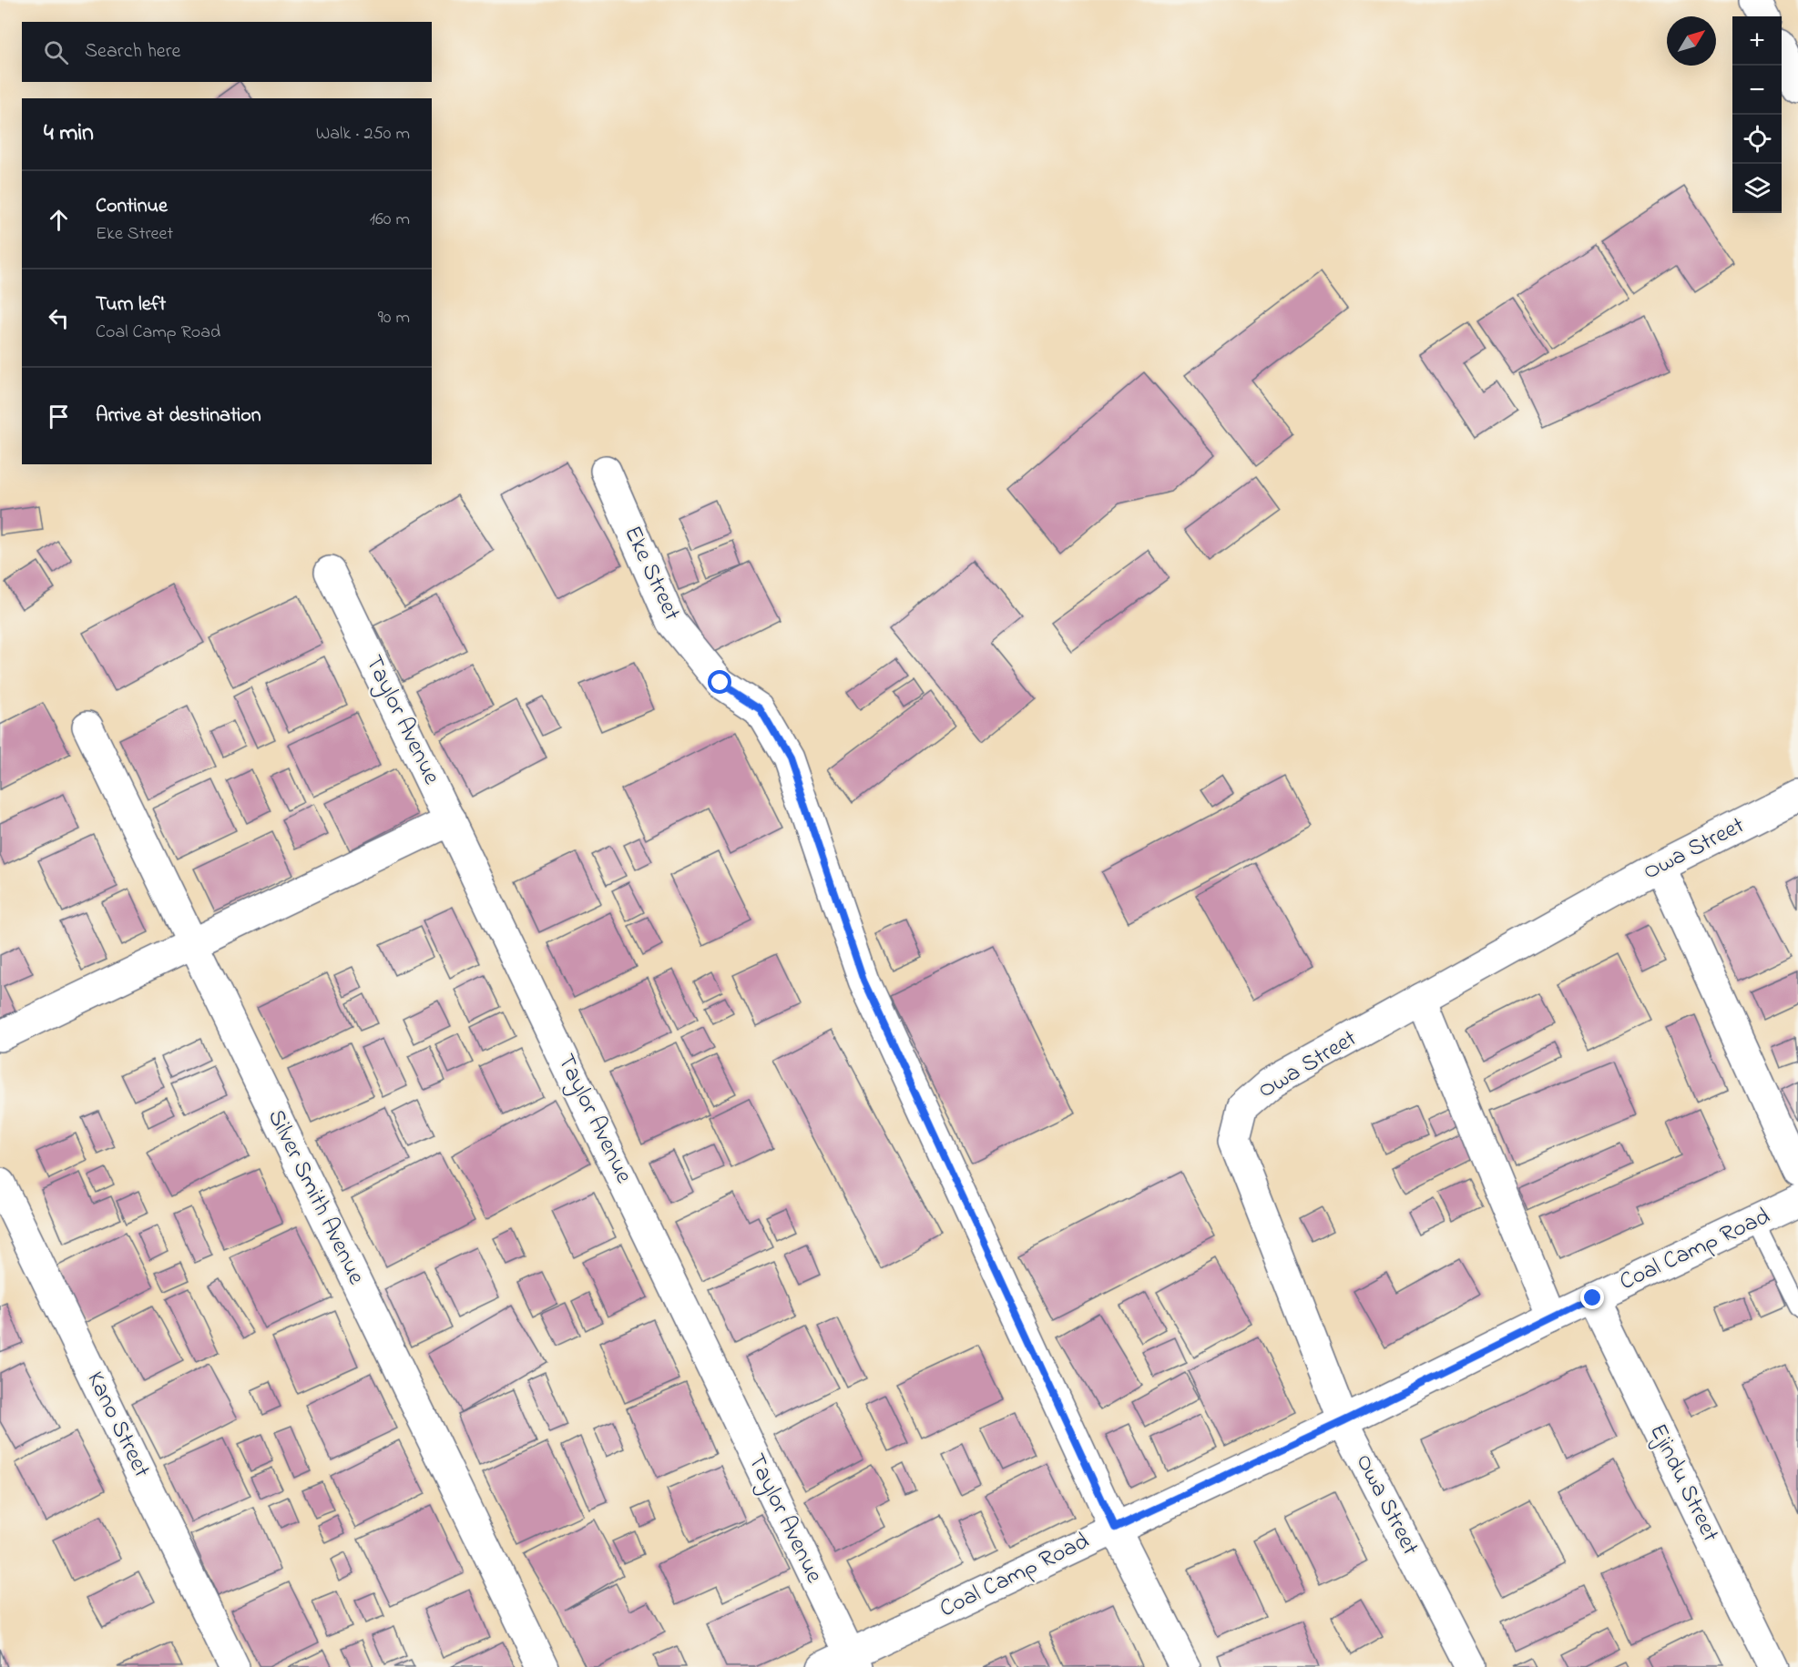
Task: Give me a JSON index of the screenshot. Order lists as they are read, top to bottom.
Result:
{
  "streets": {
    "street": [
      "Eke Street",
      "Taylor Avenue",
      "Owa Street",
      "Silver Smith Avenue",
      "Coal Camp Road",
      "Kano Street",
      "Ejindu Street"
    ]
  },
  "crossings": [
    ["Eke Street", "Coal Camp Road"],
    ["Taylor Avenue", "Coal Camp Road"],
    ["Owa Street", "Coal Camp Road"],
    ["Coal Camp Road", "Ejindu Street"]
  ],
  "north": "top right",
  "page": {
    "map_buttons": ["+", "−"],
    "search": "Search here",
    "heading": ["4 min", "Walk · 250 m"],
    "list": [
      ["Continue", "Eke Street", "160 m"],
      ["Turn left", "Coal Camp Road", "90 m"],
      "Arrive at destination"
    ]
  }
}
